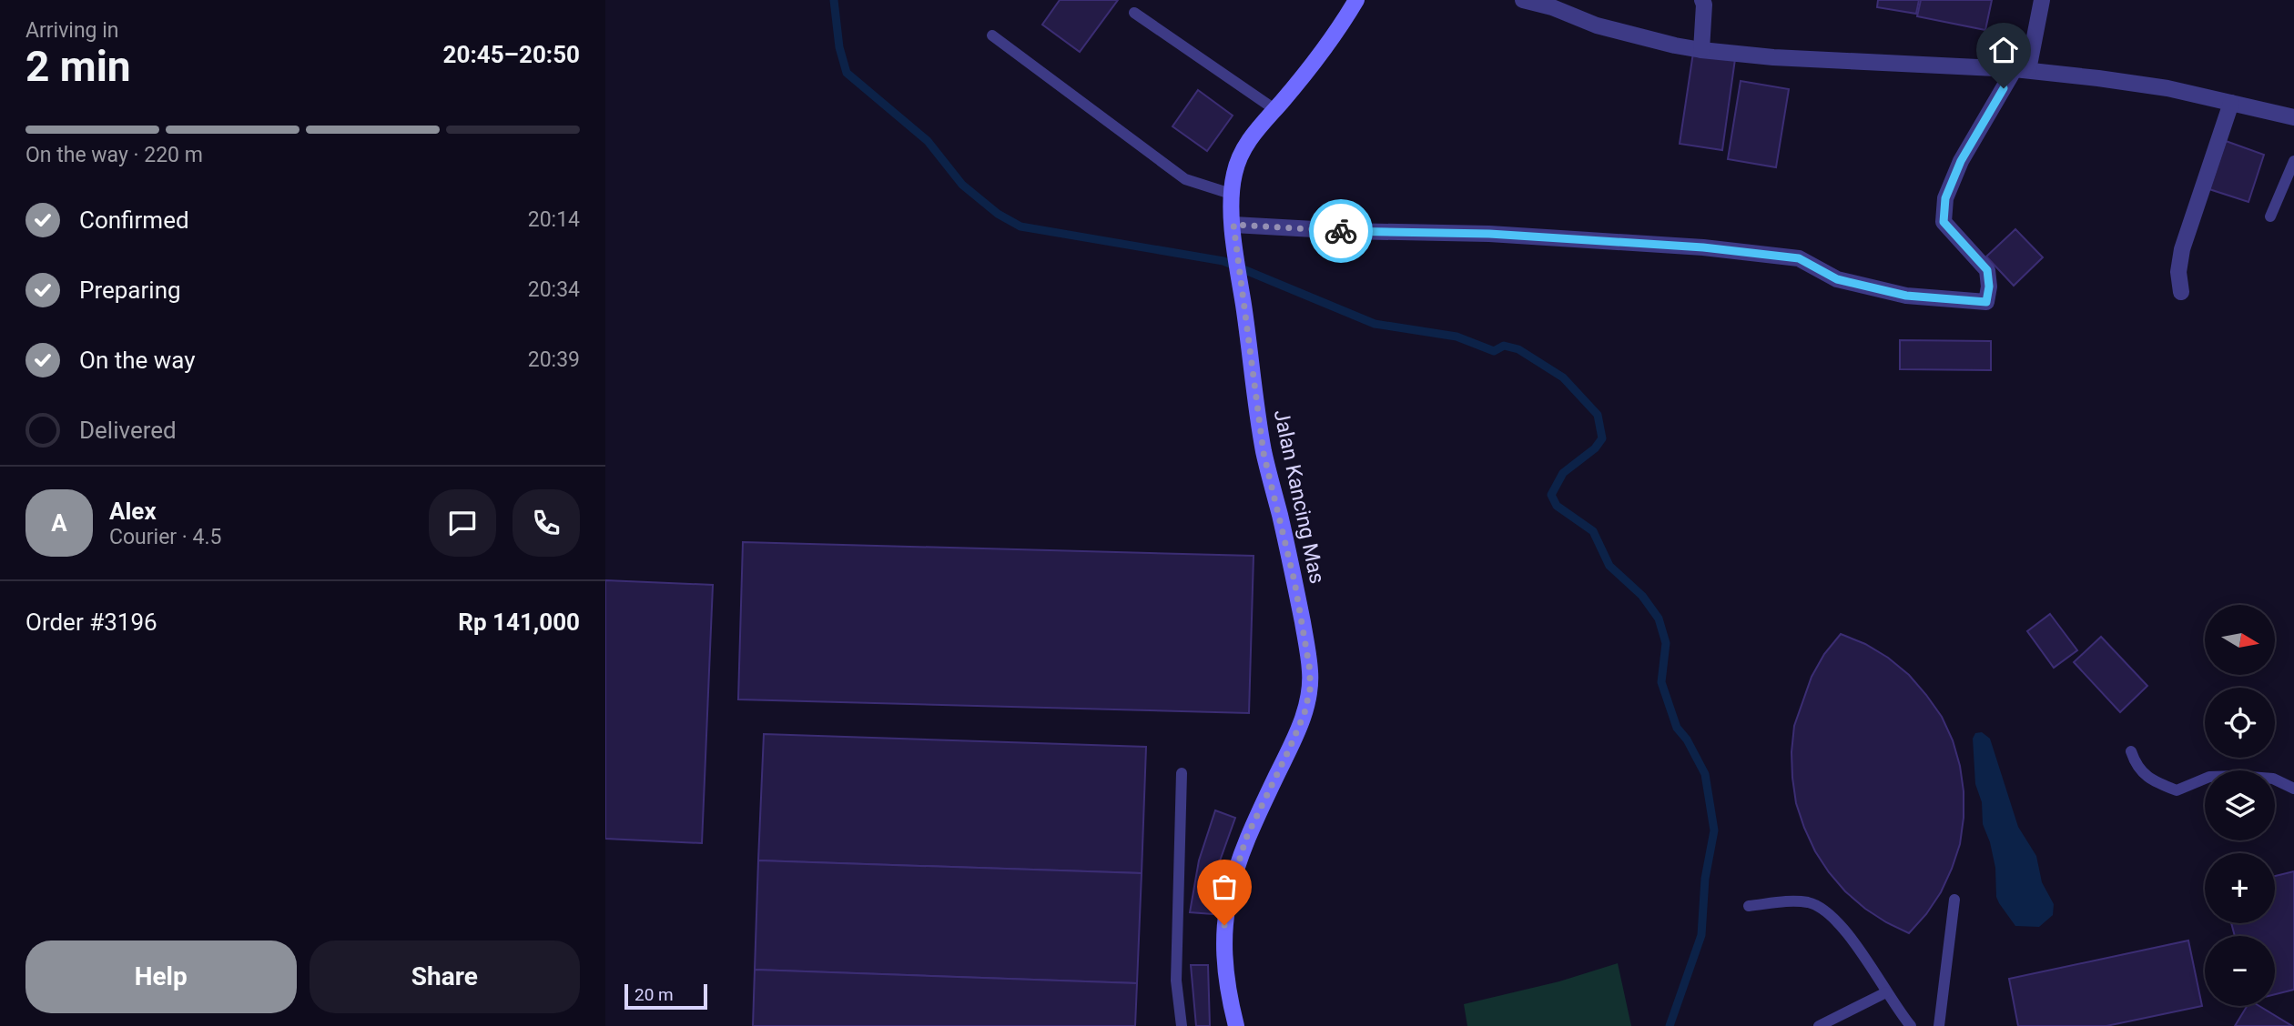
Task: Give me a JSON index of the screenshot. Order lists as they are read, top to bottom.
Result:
{
  "streets": {
    "street": ["Jalan Kancing Mas"]
  },
  "scale_bar": "20 m",
  "north": "right",
  "page": {
    "heading": ["2 min", "Arriving in", "20:45–20:50"],
    "panel": [
      "Alex",
      "Courier · 4.5",
      "Order #3196",
      "Rp 141,000"
    ],
    "bar": "On the way · 220 m",
    "list": [
      ["Confirmed", "20:14"],
      ["Preparing", "20:34"],
      ["On the way", "20:39"],
      "Delivered"
    ],
    "round": "A",
    "map_buttons": ["+", "−"],
    "buttons": ["Help", "Share"],
    "scale": "20 m"
  }
}
